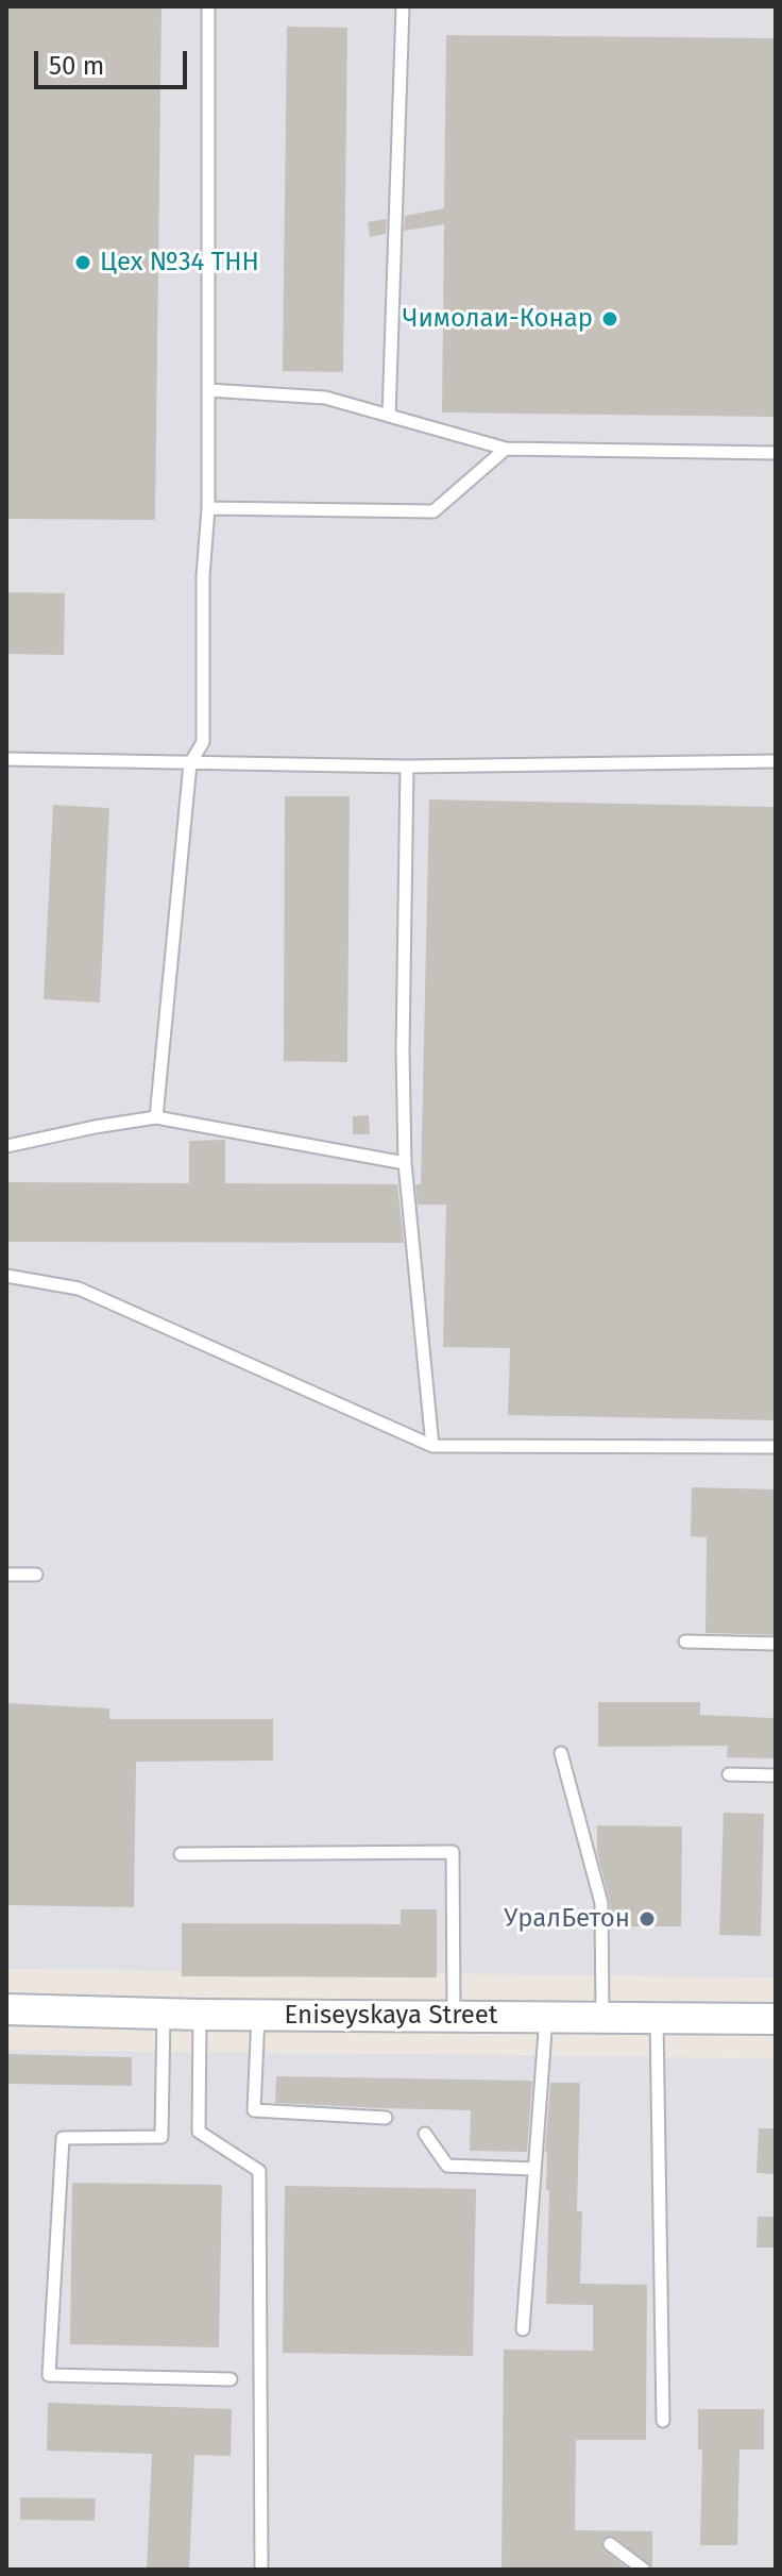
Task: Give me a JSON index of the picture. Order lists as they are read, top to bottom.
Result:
{
  "streets": {
    "street": ["Eniseyskaya Street"]
  },
  "places": ["Цех №34 ТНН", "Чимолаи-Конар", "УралБетон"],
  "scale_bar": "50 m"
}
